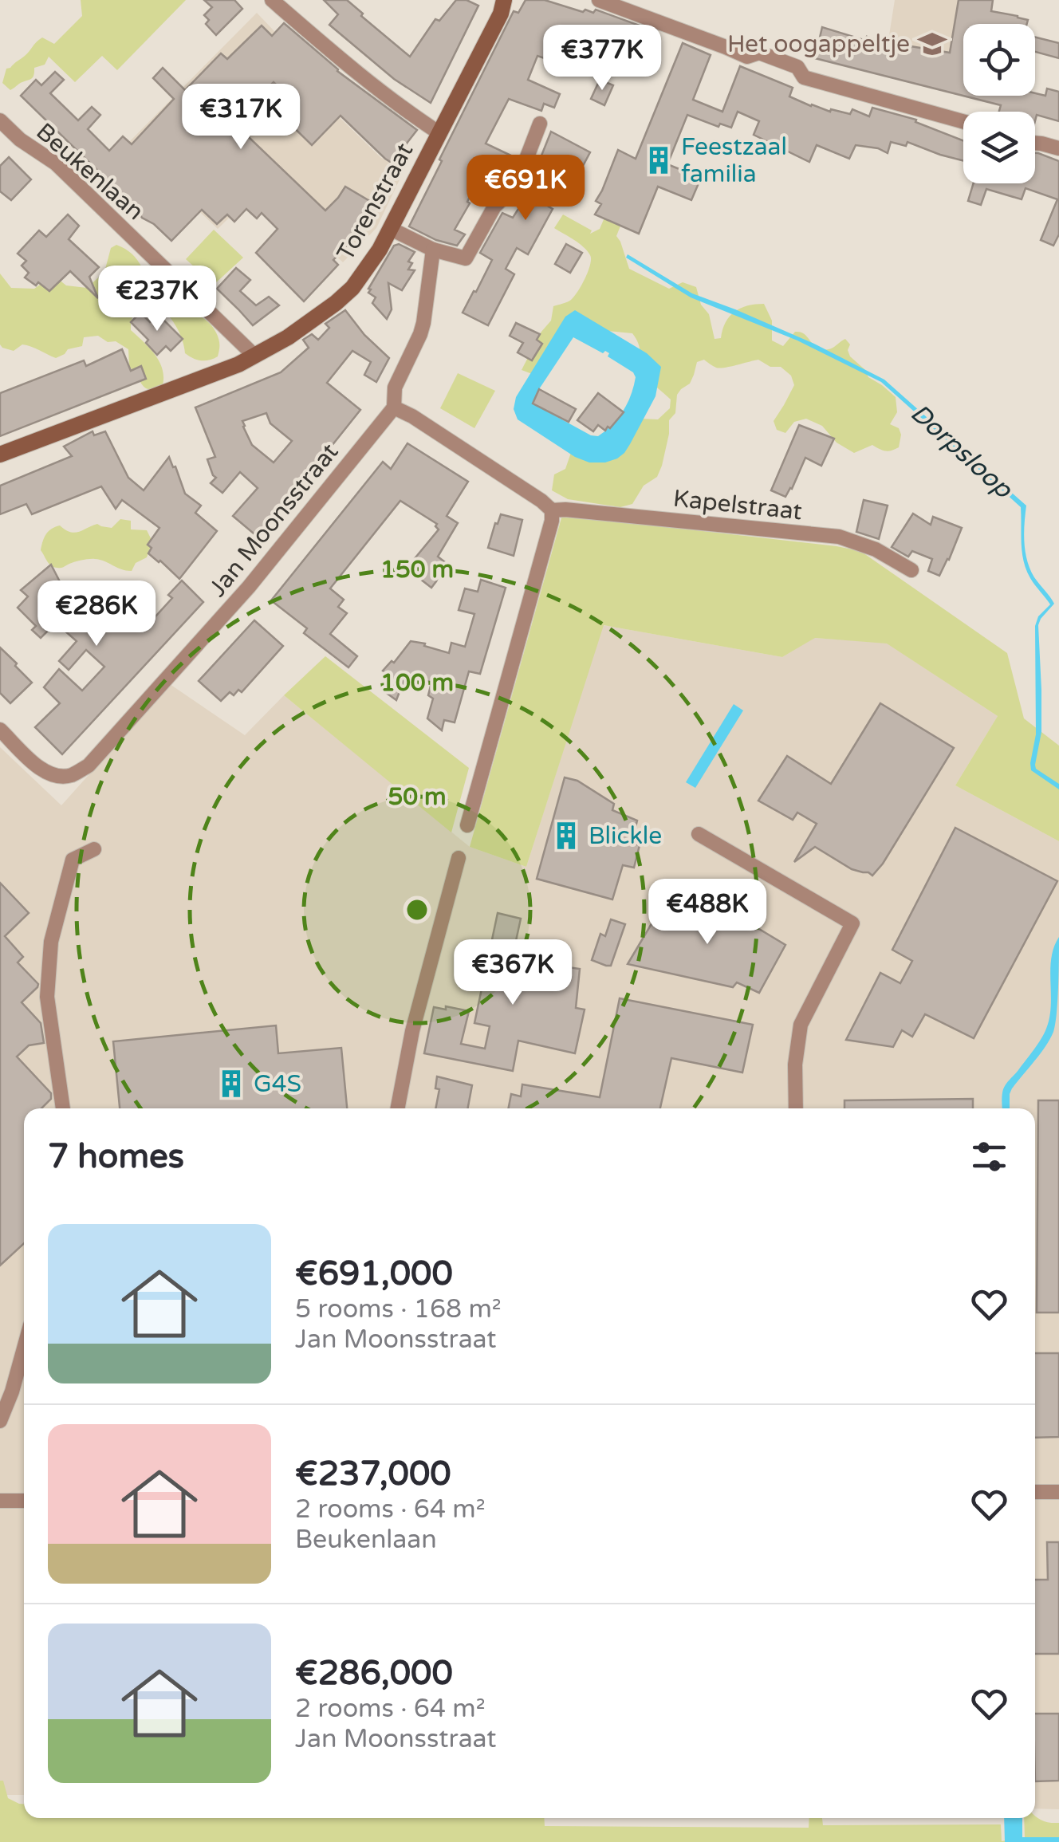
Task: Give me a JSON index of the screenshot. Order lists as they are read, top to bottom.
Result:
{
  "streets": {
    "street": [
      "Beukenlaan",
      "Torenstraat",
      "Kapelstraat",
      "Jan Moonsstraat"
    ]
  },
  "crossings": [
    ["Beukenlaan", "Torenstraat"]
  ],
  "water": ["Dorpsloop"],
  "places": {
    "school or university": ["Het oogappeltje"],
    "building": ["Feestzaal familia", "Blickle", "G4S"]
  },
  "page": {
    "price": [
      "€377K",
      "€317K",
      "€691K",
      "€237K",
      "€286K",
      "€488K",
      "€367K"
    ],
    "heading": "7 homes",
    "list": [
      {
        "name": "€691,000",
        "note": "5 rooms · 168 m² · Jan Moonsstraat"
      },
      {
        "name": "€237,000",
        "note": "2 rooms · 64 m² · Beukenlaan"
      },
      {
        "name": "€286,000",
        "note": "2 rooms · 64 m² · Jan Moonsstraat"
      }
    ]
  },
  "rings": ["150 m", "100 m", "50 m"]
}
